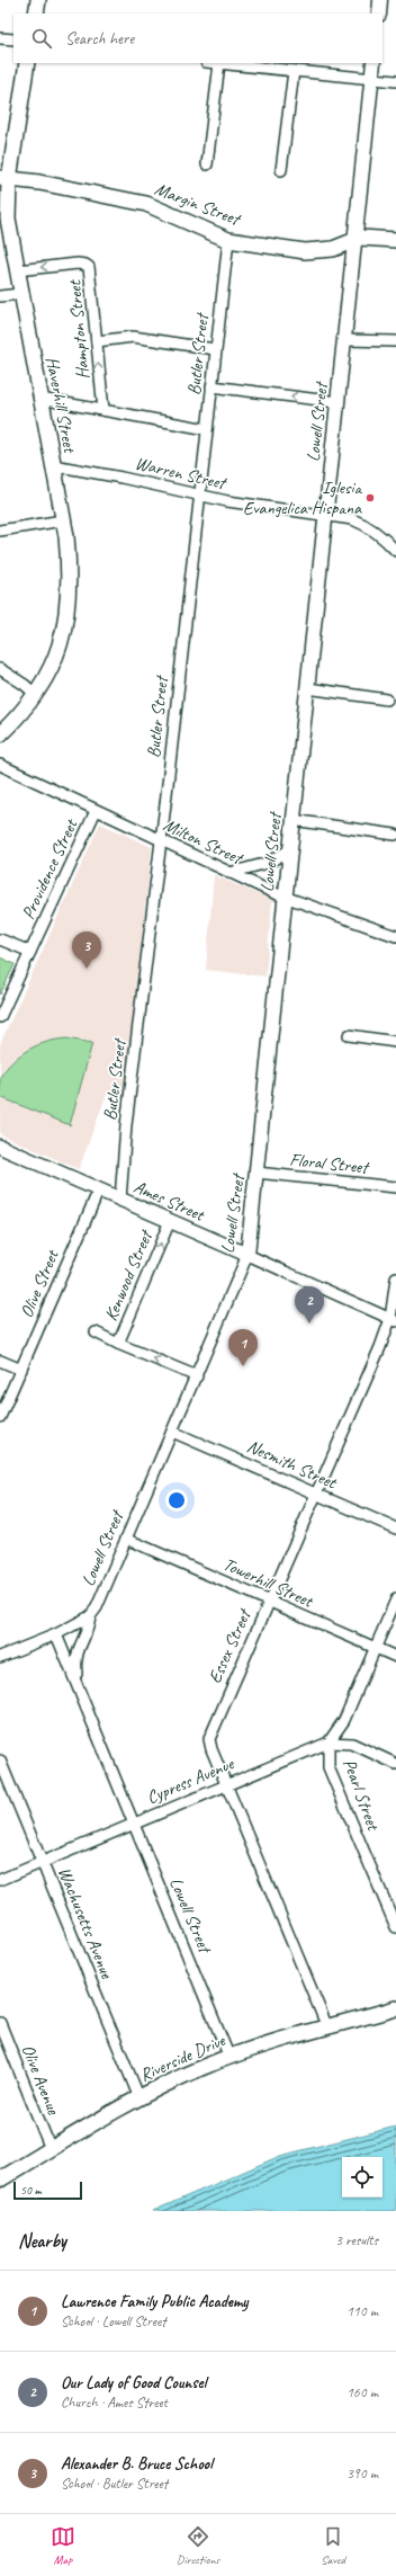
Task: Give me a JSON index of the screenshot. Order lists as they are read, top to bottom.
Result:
{
  "streets": {
    "main road": ["Margin Street", "Haverhill Street", "Riverside Drive"],
    "street": [
      "Hampton Street",
      "Butler Street",
      "Lowell Street",
      "Warren Street",
      "Milton Street",
      "Providence Street",
      "Floral Street",
      "Ames Street",
      "Kenwood Street",
      "Olive Street",
      "Nesmith Street",
      "Towerhill Street",
      "Essex Street",
      "Cypress Avenue",
      "Pearl Street",
      "Wachusetts Avenue",
      "Olive Avenue"
    ]
  },
  "crossings": [
    ["Margin Street", "Butler Street"],
    ["Margin Street", "Haverhill Street"],
    ["Margin Street", "Lowell Street"],
    ["Hampton Street", "Haverhill Street"],
    ["Butler Street", "Warren Street"],
    ["Butler Street", "Milton Street"],
    ["Butler Street", "Ames Street"],
    ["Haverhill Street", "Warren Street"],
    ["Lowell Street", "Warren Street"],
    ["Lowell Street", "Milton Street"],
    ["Lowell Street", "Floral Street"],
    ["Lowell Street", "Ames Street"],
    ["Lowell Street", "Kenwood Street"],
    ["Lowell Street", "Nesmith Street"],
    ["Lowell Street", "Towerhill Street"],
    ["Lowell Street", "Cypress Avenue"],
    ["Lowell Street", "Riverside Drive"],
    ["Milton Street", "Providence Street"],
    ["Ames Street", "Kenwood Street"],
    ["Ames Street", "Olive Street"],
    ["Ames Street", "Essex Street"],
    ["Nesmith Street", "Essex Street"],
    ["Towerhill Street", "Essex Street"],
    ["Towerhill Street", "Pearl Street"],
    ["Essex Street", "Cypress Avenue"],
    ["Essex Street", "Riverside Drive"],
    ["Cypress Avenue", "Pearl Street"],
    ["Cypress Avenue", "Wachusetts Avenue"],
    ["Wachusetts Avenue", "Riverside Drive"],
    ["Riverside Drive", "Olive Avenue"]
  ],
  "places": ["Iglesia Evangelica Hispana"],
  "scale_bar": "50 m",
  "page": {
    "search": "Search here",
    "pins": ["3", "2", "1"],
    "scale": "50 m",
    "heading": ["Nearby", "3 results"],
    "list": [
      {
        "mark": "1",
        "name": "Lawrence Family Public Academy",
        "note": "School · Lowell Street",
        "value": "110 m"
      },
      {
        "mark": "2",
        "name": "Our Lady of Good Counsel",
        "note": "Church · Ames Street",
        "value": "160 m"
      },
      {
        "mark": "3",
        "name": "Alexander B. Bruce School",
        "note": "School · Butler Street",
        "value": "390 m"
      }
    ],
    "nav": ["Map", "Directions", "Saved"]
  }
}
